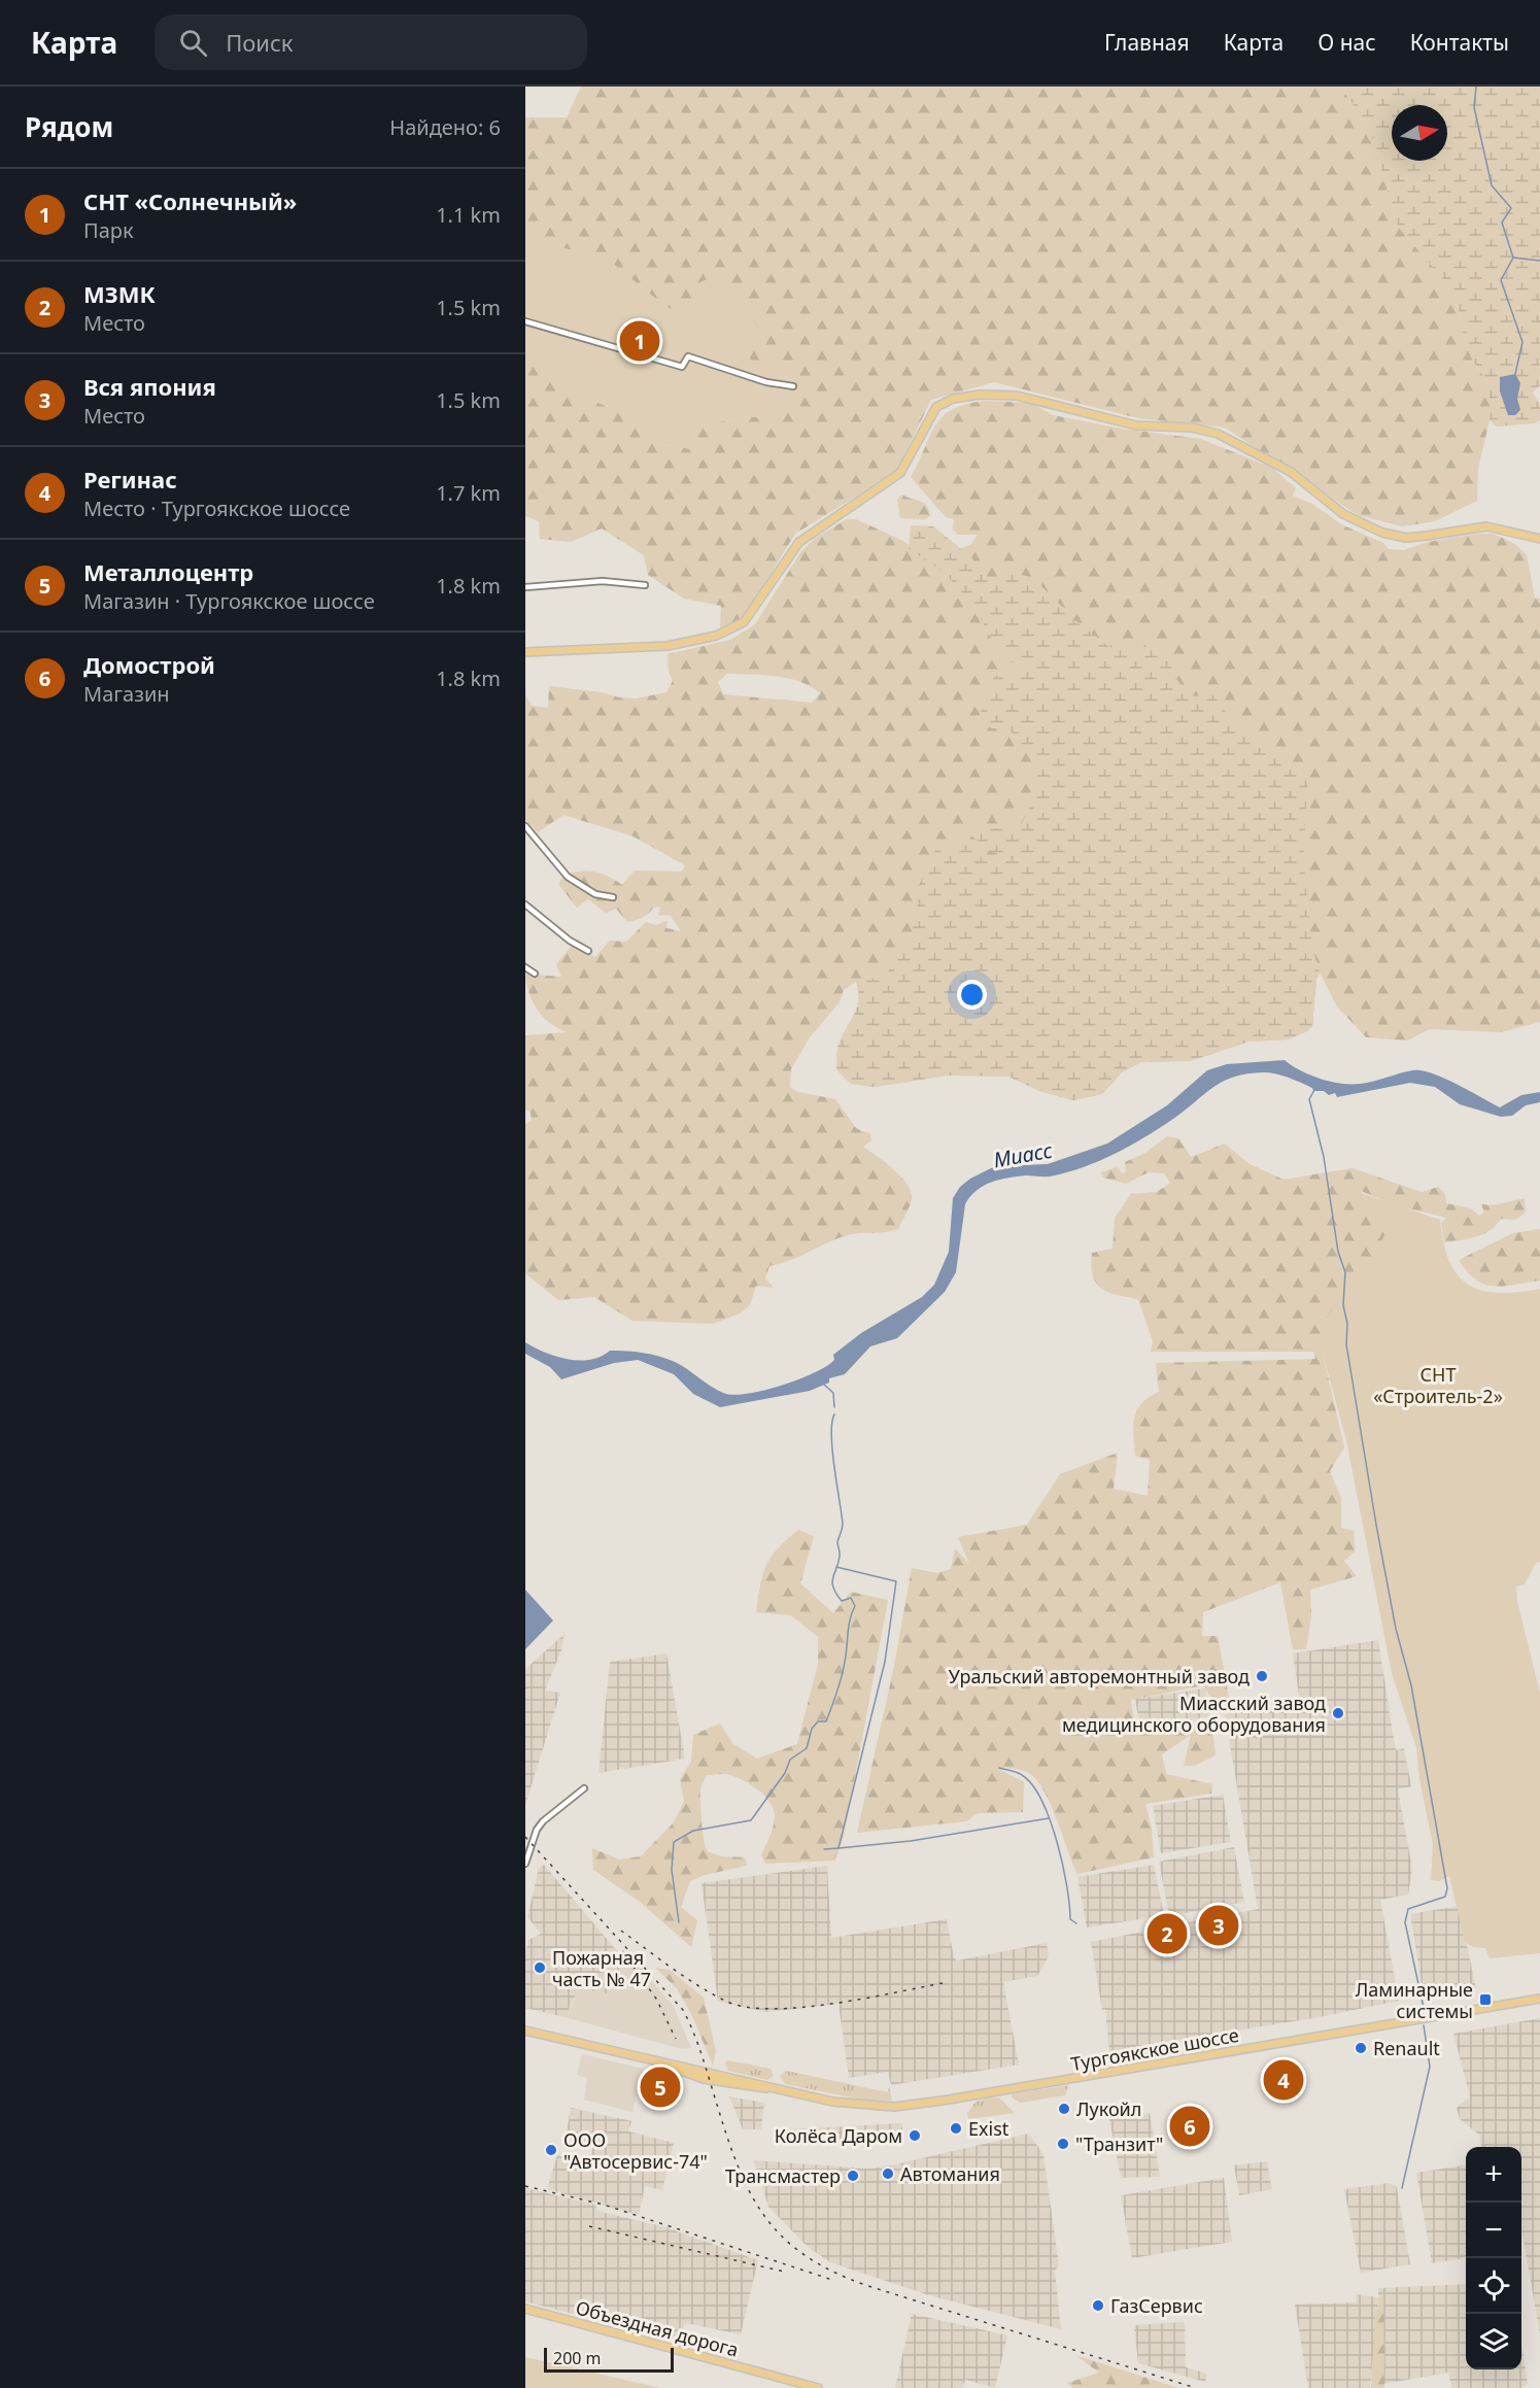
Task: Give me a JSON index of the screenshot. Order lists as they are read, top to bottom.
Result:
{
  "streets": {
    "main road": ["Тургоякское шоссе", "Объездная дорога"]
  },
  "water": ["Миасс"],
  "parks": ["СНТ «Строитель-2»"],
  "places": {
    "other": [
      "Уральский авторемонтный завод",
      "Миасский завод медицинского оборудования",
      "Пожарная часть № 47",
      "Renault",
      "Лукойл",
      "Exist",
      "Колёса Даром",
      "\"Транзит\"",
      "ООО \"Автосервис-74\"",
      "Автомания",
      "Трансмастер",
      "ГазСервис"
    ],
    "transit": ["Ламинарные системы"]
  },
  "scale_bar": "200 m",
  "north": "right",
  "page": {
    "header": "Карта",
    "search": "Поиск",
    "nav": [
      "Главная",
      "Карта",
      "О нас",
      "Контакты"
    ],
    "heading": ["Рядом", "Найдено: 6"],
    "list": [
      {
        "mark": "1",
        "name": "СНТ «Солнечный»",
        "note": "Парк",
        "value": "1.1 km"
      },
      {
        "mark": "2",
        "name": "МЗМК",
        "note": "Место",
        "value": "1.5 km"
      },
      {
        "mark": "3",
        "name": "Вся япония",
        "note": "Место",
        "value": "1.5 km"
      },
      {
        "mark": "4",
        "name": "Регинас",
        "note": "Место · Тургоякское шоссе",
        "value": "1.7 km"
      },
      {
        "mark": "5",
        "name": "Металлоцентр",
        "note": "Магазин · Тургоякское шоссе",
        "value": "1.8 km"
      },
      {
        "mark": "6",
        "name": "Домострой",
        "note": "Магазин",
        "value": "1.8 km"
      }
    ],
    "pins": [
      "1",
      "3",
      "2",
      "4",
      "5",
      "6"
    ],
    "map_buttons": ["+", "−"],
    "scale": "200 m"
  }
}
